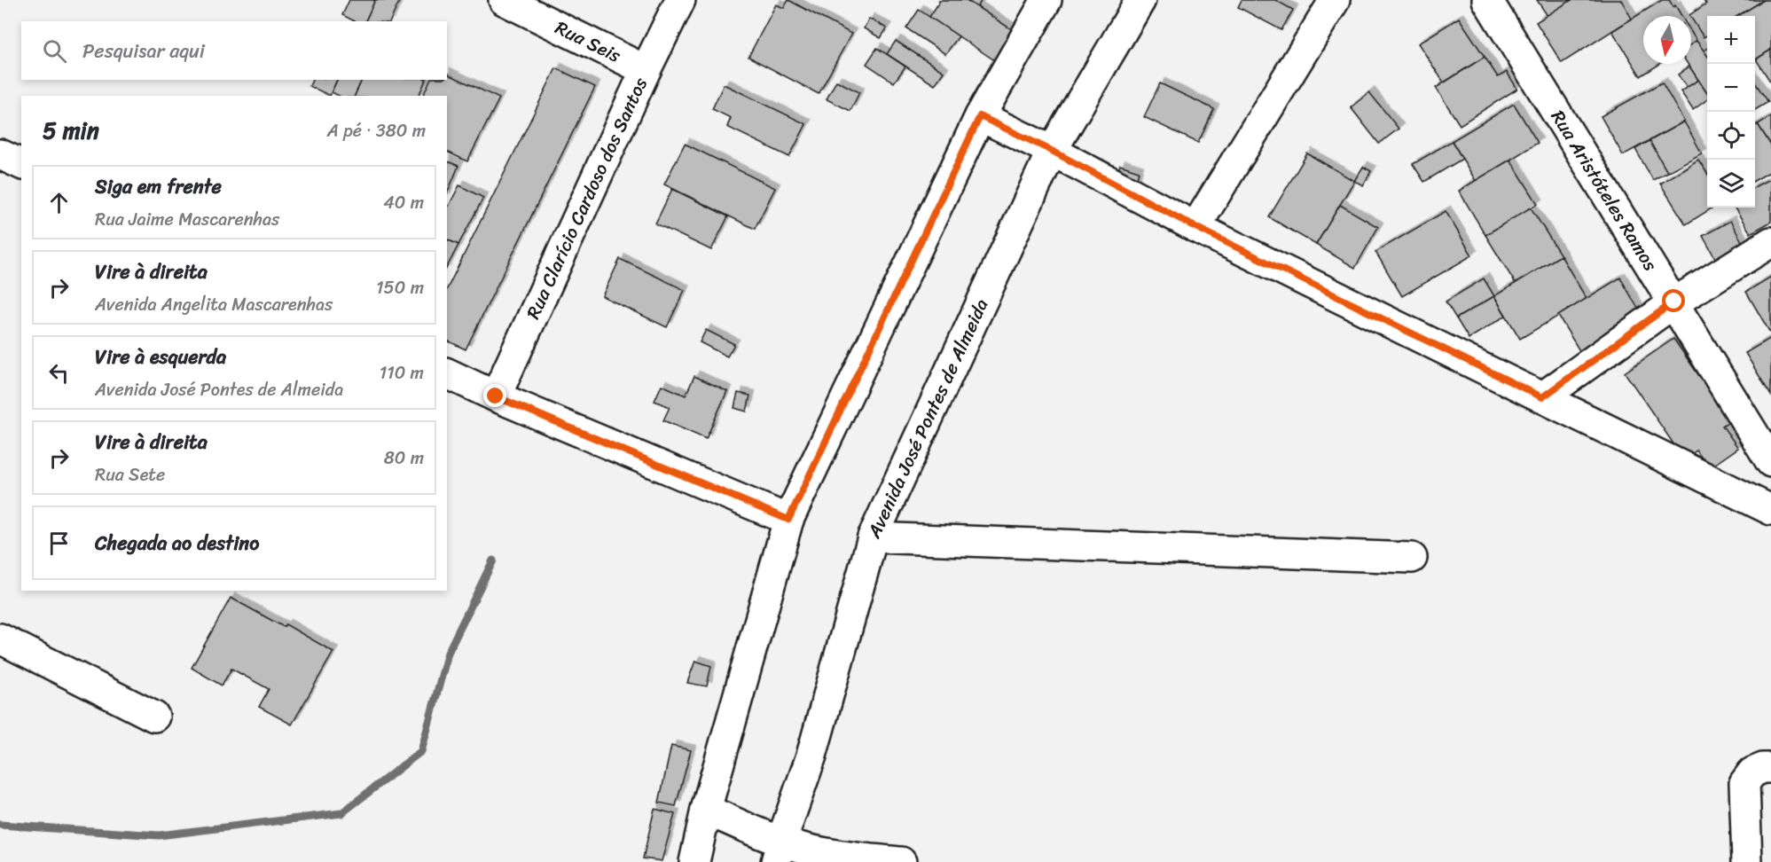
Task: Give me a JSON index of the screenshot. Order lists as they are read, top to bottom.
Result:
{
  "streets": {
    "street": [
      "Rua Seis",
      "Rua Aristóteles Ramos",
      "Rua Clarício Cardoso dos Santos",
      "Avenida José Pontes de Almeida"
    ]
  },
  "crossings": [
    ["Rua Seis", "Rua Clarício Cardoso dos Santos"]
  ],
  "north": "bottom",
  "page": {
    "map_buttons": ["+", "−"],
    "search": "Pesquisar aqui",
    "heading": ["5 min", "A pé · 380 m"],
    "list": [
      ["Siga em frente", "Rua Jaime Mascarenhas", "40 m"],
      ["Vire à direita", "Avenida Angelita Mascarenhas", "150 m"],
      ["Vire à esquerda", "Avenida José Pontes de Almeida", "110 m"],
      ["Vire à direita", "Rua Sete", "80 m"],
      "Chegada ao destino"
    ]
  }
}
